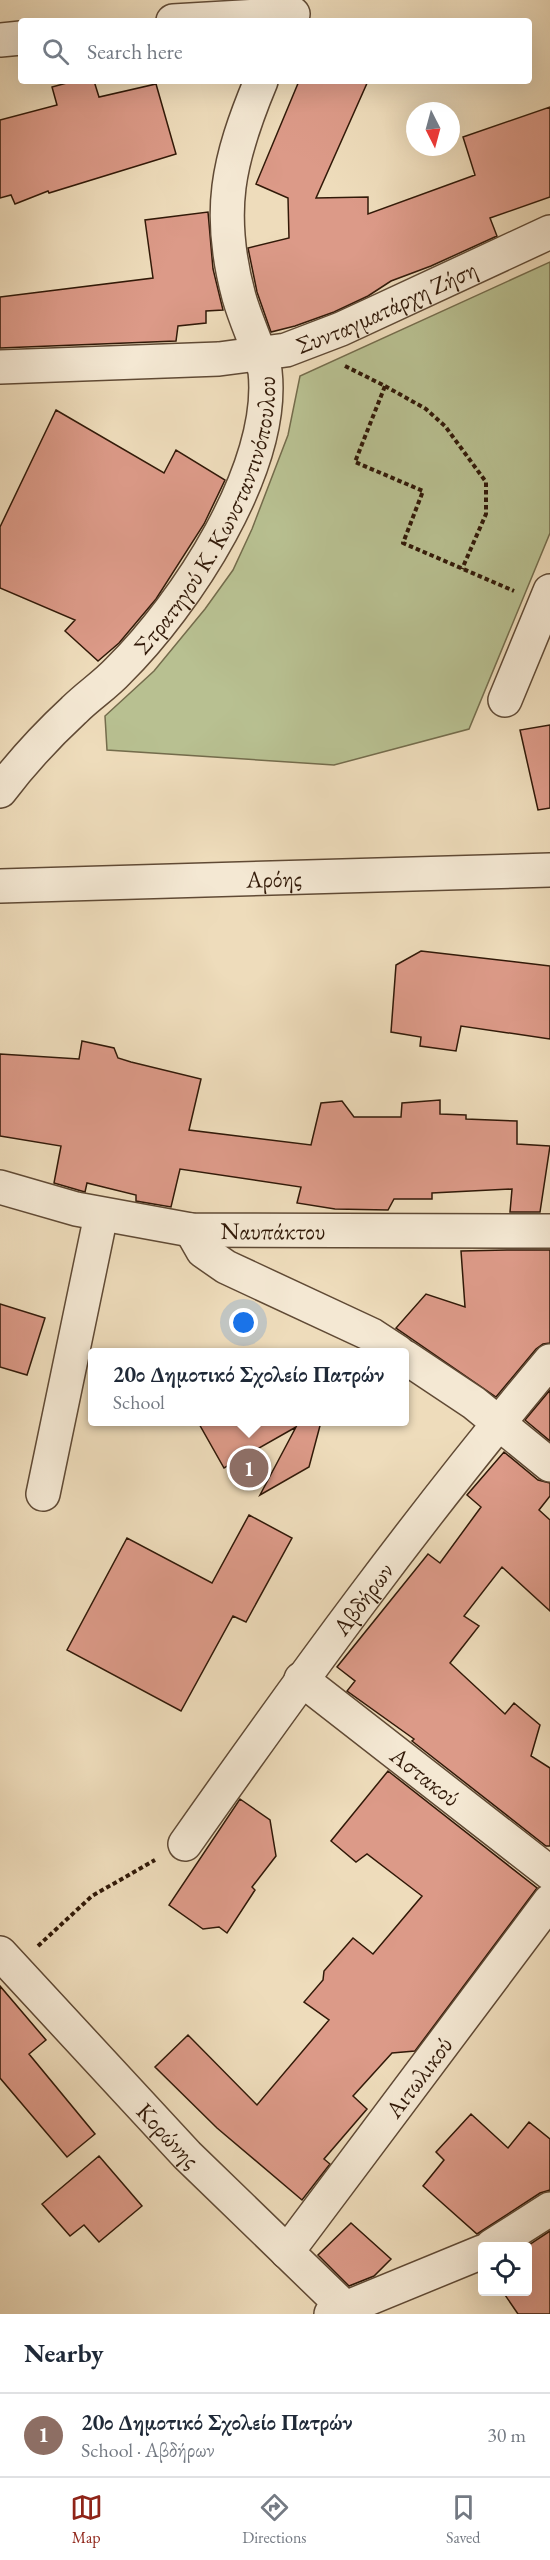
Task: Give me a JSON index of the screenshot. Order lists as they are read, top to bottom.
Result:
{
  "streets": {
    "street": [
      "Συνταγματάρχη Ζήση",
      "Στρατηγού Κ. Κωνσταντινόπουλου",
      "Αρόης",
      "Ναυπάκτου",
      "Αβδήρων",
      "Αστακού",
      "Αιτωλικού",
      "Κορώνης"
    ]
  },
  "crossings": [
    ["Συνταγματάρχη Ζήση", "Στρατηγού Κ. Κωνσταντινόπουλου"],
    ["Αβδήρων", "Αστακού"],
    ["Αιτωλικού", "Κορώνης"]
  ],
  "north": "bottom",
  "page": {
    "search": "Search here",
    "popup": ["20ο Δημοτικό Σχολείο Πατρών", "School"],
    "pins": "1",
    "heading": "Nearby",
    "list": [
      {
        "mark": "1",
        "name": "20ο Δημοτικό Σχολείο Πατρών",
        "note": "School · Αβδήρων",
        "value": "30 m"
      }
    ],
    "nav": ["Map", "Directions", "Saved"]
  }
}
